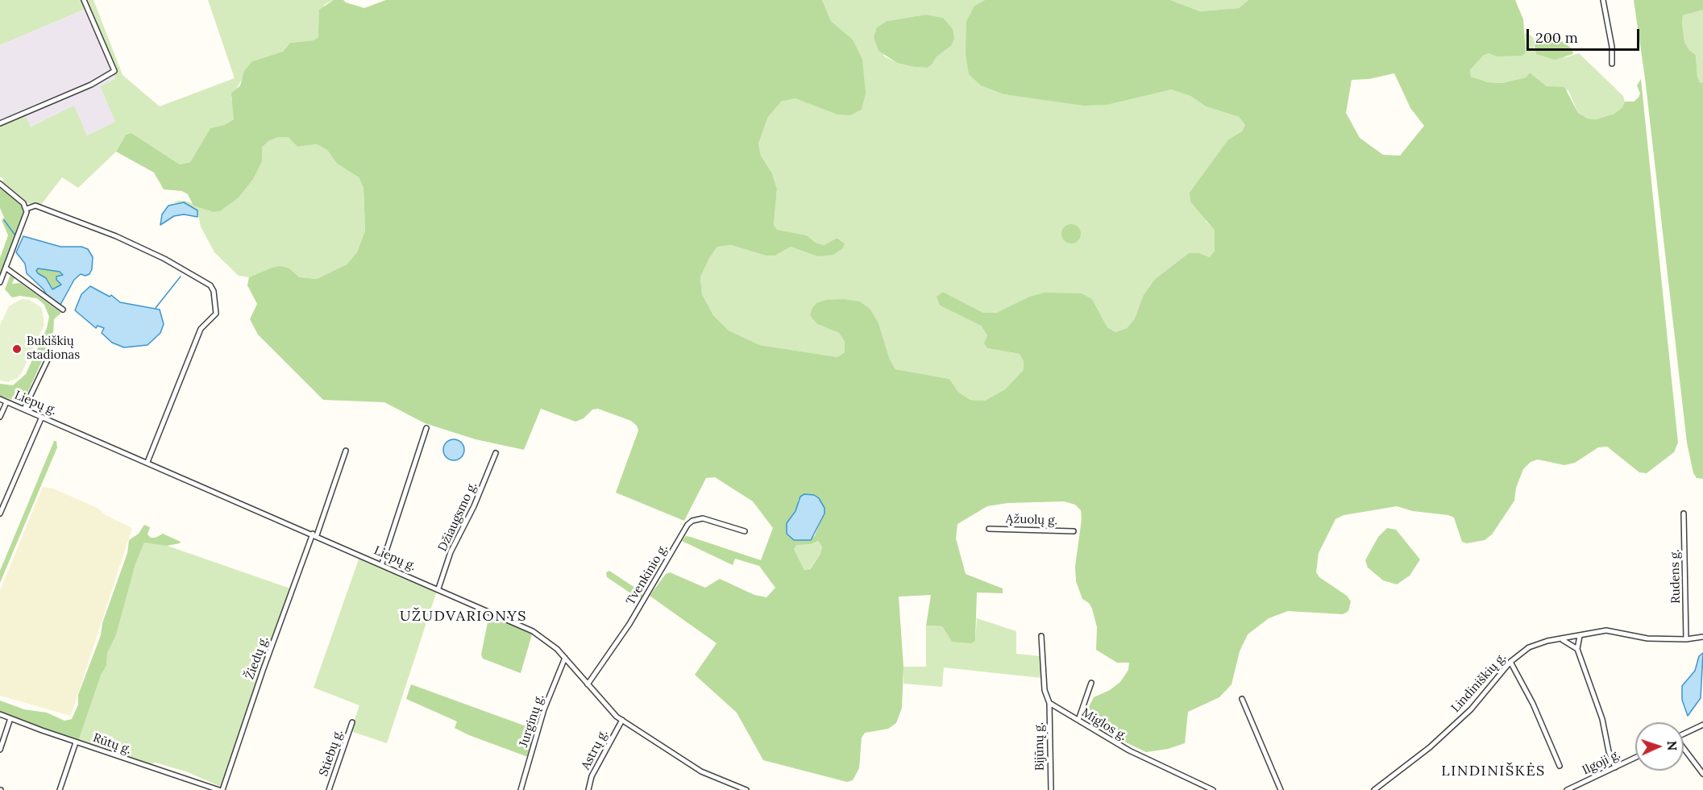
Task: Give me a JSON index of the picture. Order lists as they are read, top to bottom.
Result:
{
  "streets": {
    "street": [
      "Liepų g.",
      "Džiaugsmo g.",
      "Ąžuolų g.",
      "Tvenkinio g.",
      "Rudens g.",
      "Žiedų g.",
      "Lindiniškių g.",
      "Jurginų g.",
      "Miglos g.",
      "Rūtų g.",
      "Bijūnų g.",
      "Astrų g.",
      "Stiebų g.",
      "Ilgoji g."
    ]
  },
  "crossings": [
    ["Liepų g.", "Džiaugsmo g."],
    ["Liepų g.", "Tvenkinio g."],
    ["Liepų g.", "Žiedų g."],
    ["Liepų g.", "Jurginų g."],
    ["Liepų g.", "Astrų g."],
    ["Rudens g.", "Lindiniškių g."],
    ["Žiedų g.", "Rūtų g."],
    ["Miglos g.", "Bijūnų g."]
  ],
  "districts": ["UŽUDVARIONYS", "LINDINIŠKĖS"],
  "places": ["Bukiškių stadionas"],
  "scale_bar": "200 m",
  "north": "right"
}
